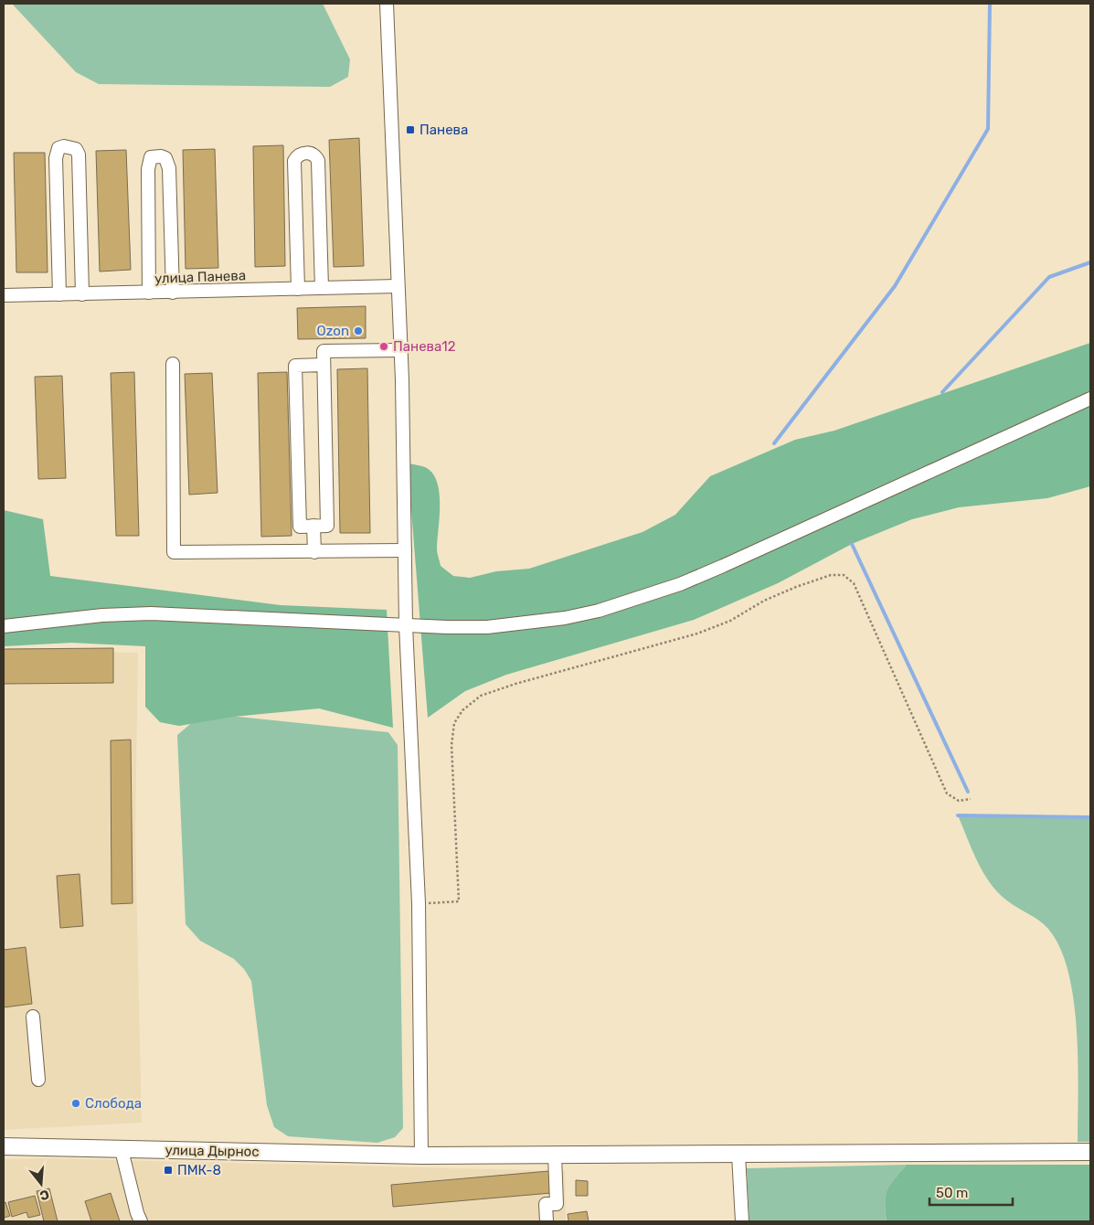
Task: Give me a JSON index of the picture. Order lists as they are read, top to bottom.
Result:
{
  "streets": {
    "main road": ["улица Дырнос"],
    "street": ["улица Панева"]
  },
  "places": {
    "transit": ["Панева", "ПМК-8"],
    "other": ["Ozon", "Панева12", "Слобода"]
  },
  "scale_bar": "50 m",
  "north": "bottom"
}
